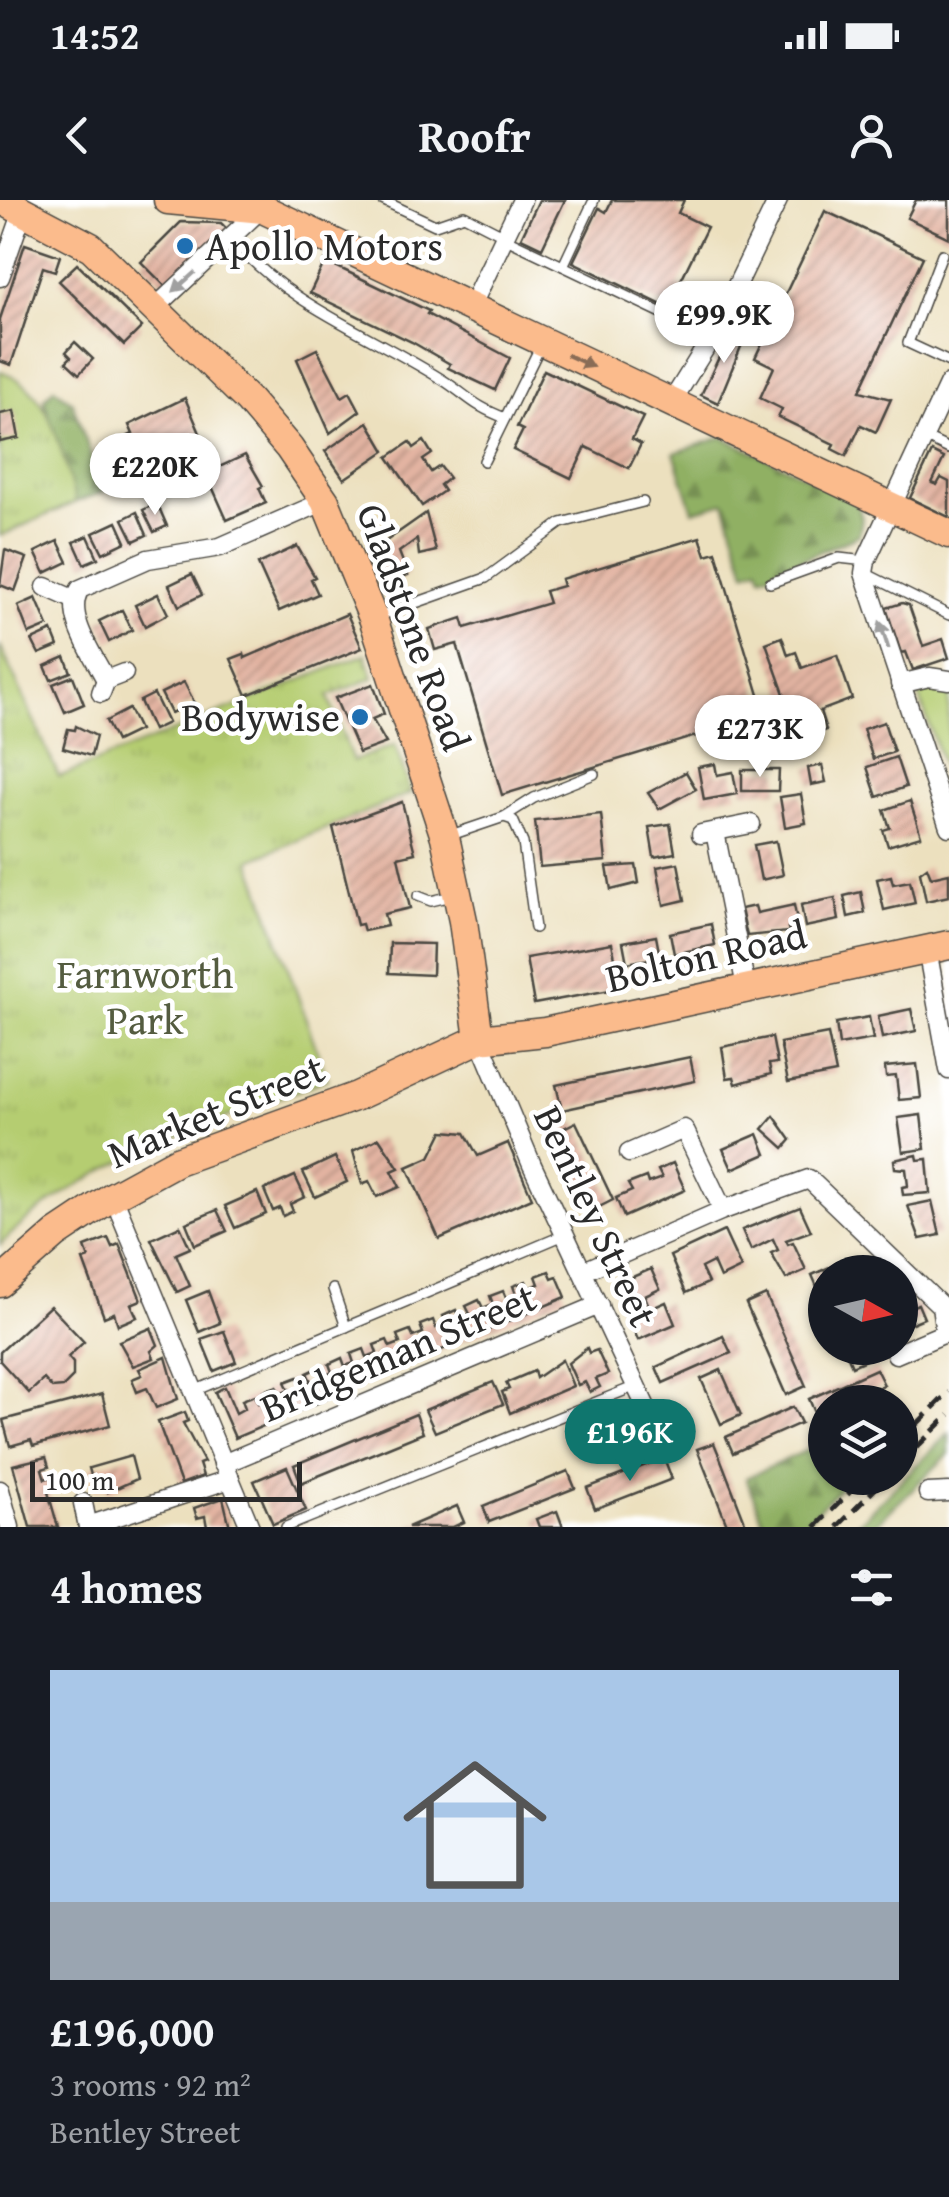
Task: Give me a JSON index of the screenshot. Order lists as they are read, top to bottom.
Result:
{
  "streets": {
    "main road": ["Gladstone Road", "Bolton Road", "Market Street"],
    "street": ["Bentley Street", "Bridgeman Street"]
  },
  "crossings": [
    ["Gladstone Road", "Bolton Road"],
    ["Gladstone Road", "Market Street"],
    ["Gladstone Road", "Bentley Street"],
    ["Bolton Road", "Market Street"],
    ["Bolton Road", "Bentley Street"],
    ["Market Street", "Bentley Street"],
    ["Bentley Street", "Bridgeman Street"]
  ],
  "parks": ["Farnworth Park"],
  "places": ["Apollo Motors", "Bodywise"],
  "scale_bar": "100 m",
  "north": "right",
  "page": {
    "status": "14:52",
    "header": "Roofr",
    "price": [
      "£99.9K",
      "£220K",
      "£273K",
      "£196K"
    ],
    "scale": "100 m",
    "heading": "4 homes",
    "list": [
      {
        "name": "£196,000",
        "note": "3 rooms · 92 m² · Bentley Street"
      }
    ]
  }
}
